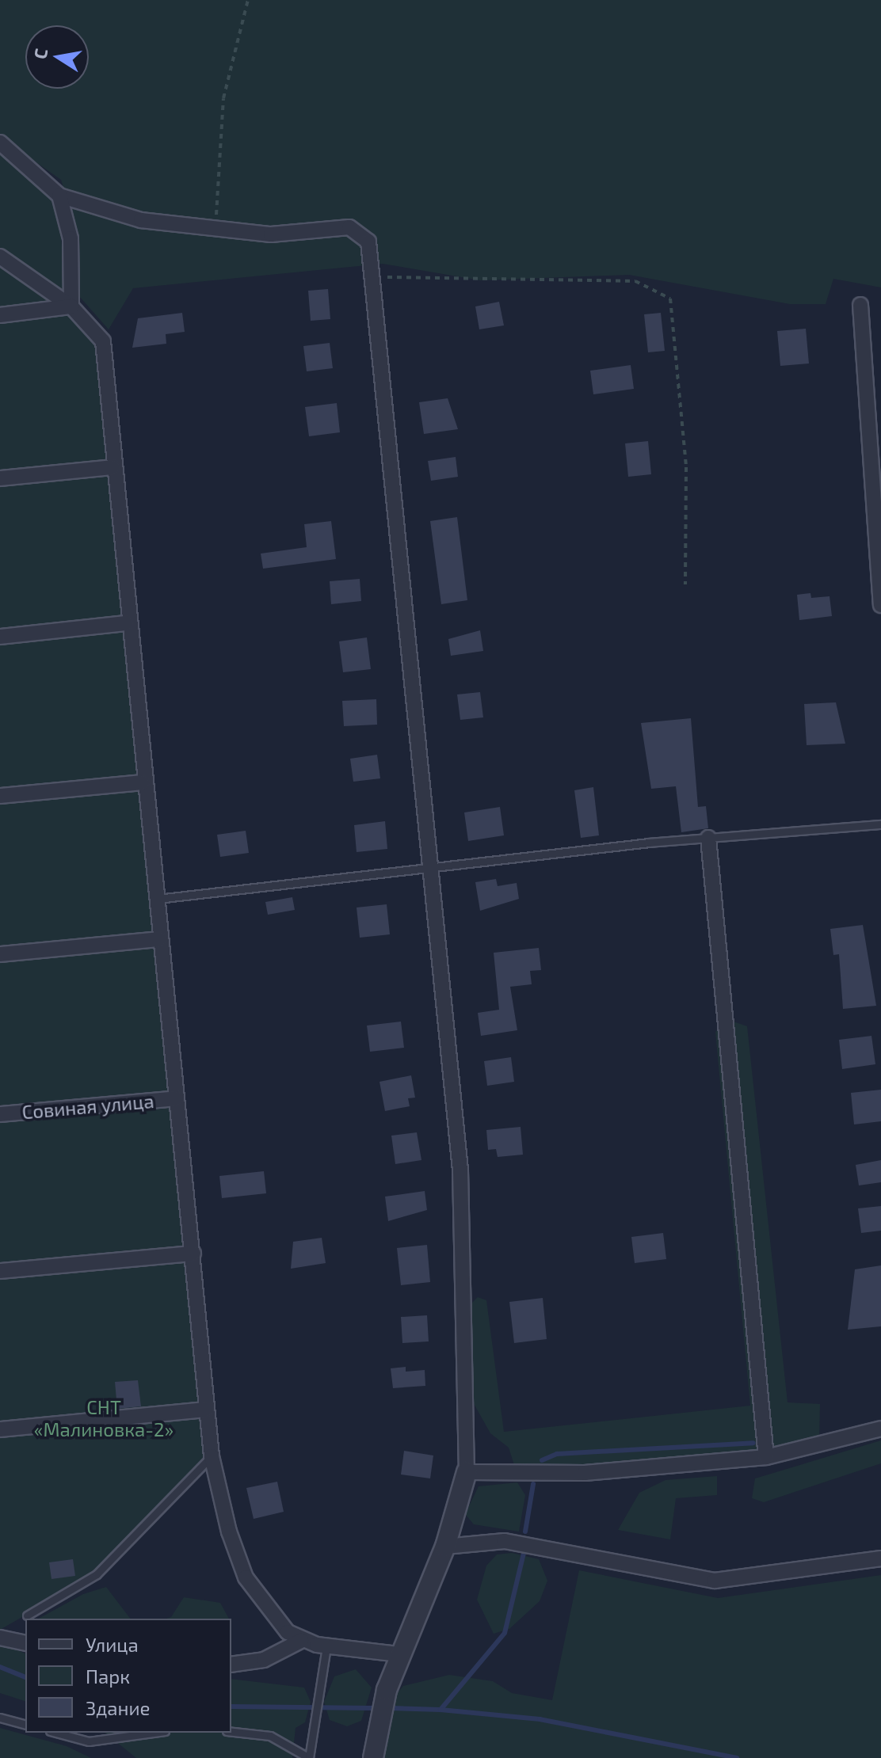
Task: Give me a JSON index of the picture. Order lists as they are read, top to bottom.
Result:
{
  "streets": {
    "street": ["Совиная улица"]
  },
  "parks": ["СНТ «Малиновка-2»"],
  "legend": ["Улица", "Парк", "Здание"],
  "north": "left"
}
